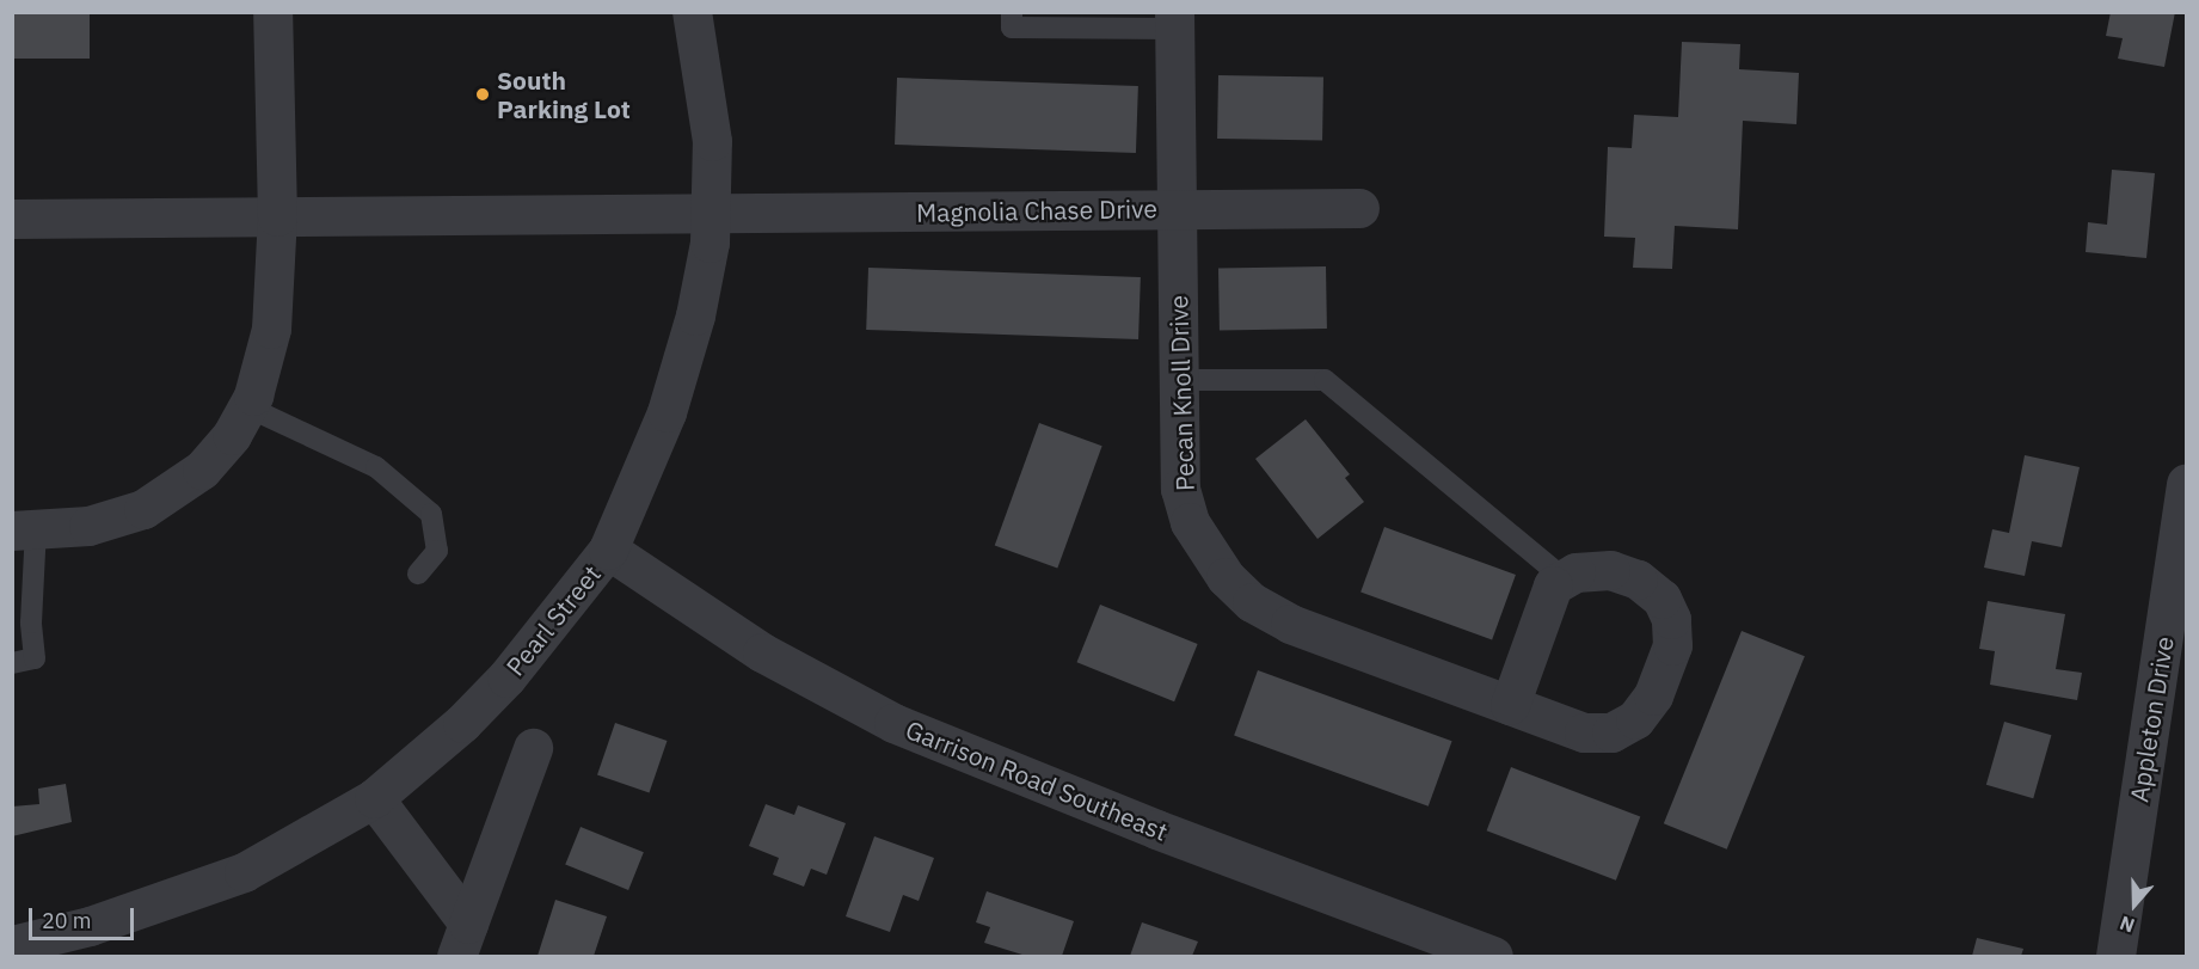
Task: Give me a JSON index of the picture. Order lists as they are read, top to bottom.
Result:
{
  "streets": {
    "street": [
      "Magnolia Chase Drive",
      "Pecan Knoll Drive",
      "Pearl Street",
      "Appleton Drive",
      "Garrison Road Southeast"
    ]
  },
  "crossings": [
    ["Magnolia Chase Drive", "Pecan Knoll Drive"],
    ["Magnolia Chase Drive", "Pearl Street"],
    ["Pearl Street", "Garrison Road Southeast"]
  ],
  "places": ["South Parking Lot"],
  "scale_bar": "20 m",
  "north": "bottom"
}
